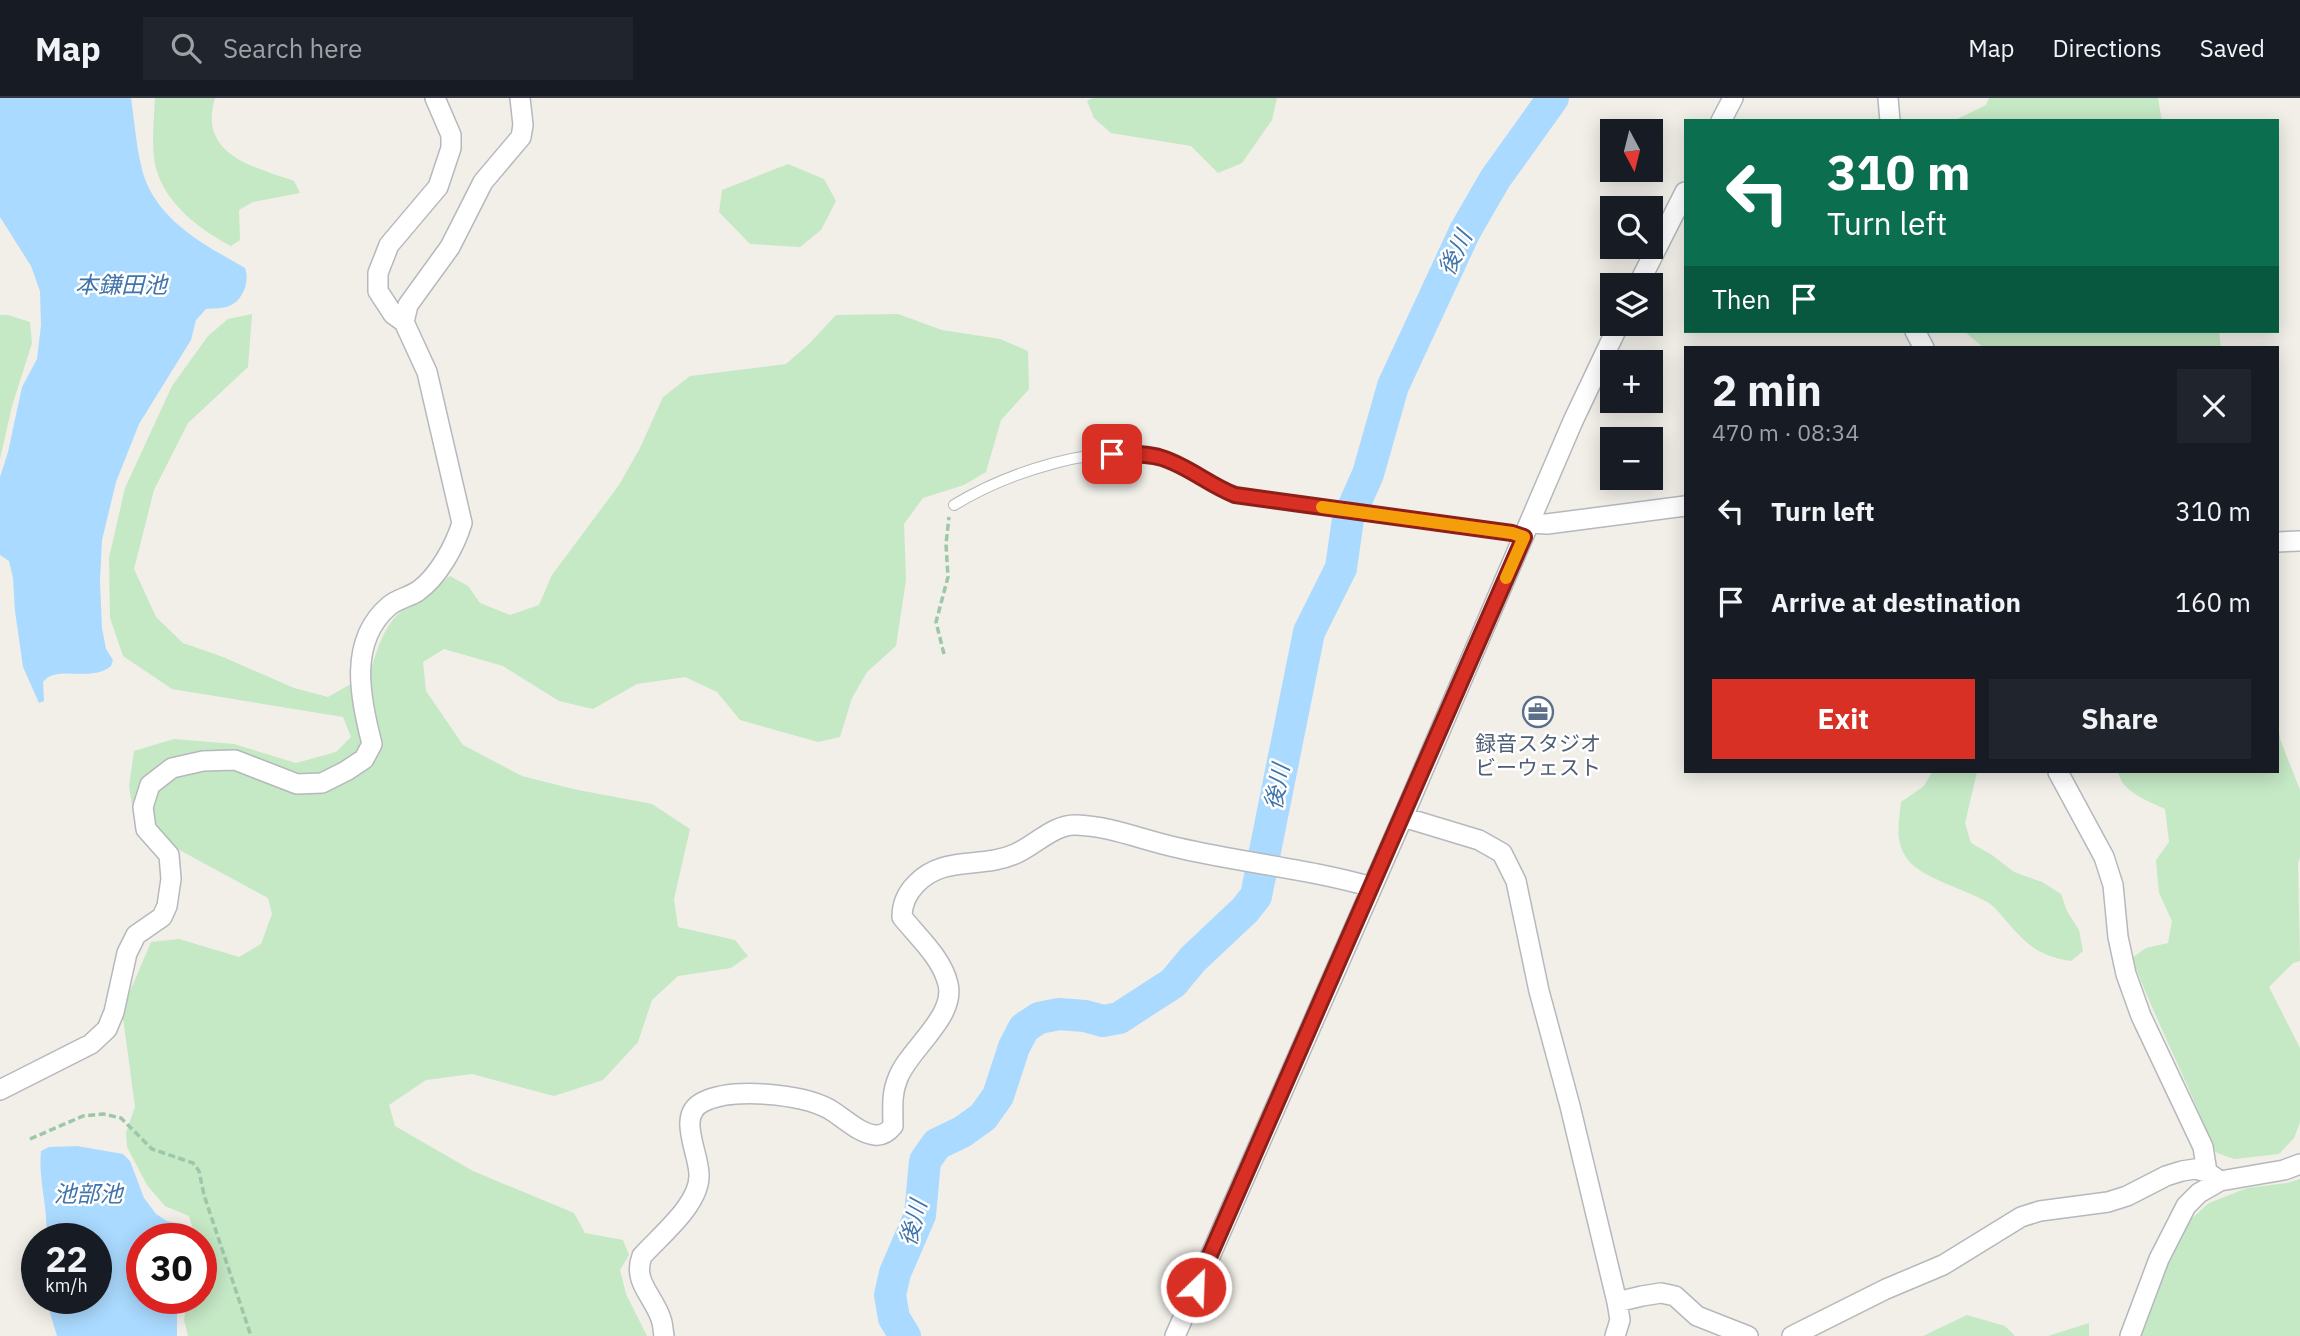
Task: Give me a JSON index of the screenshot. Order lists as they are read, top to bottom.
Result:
{
  "water": ["後川", "本鎌田池", "池部池"],
  "places": {
    "office": ["録音スタジオ ビーウェスト"]
  },
  "north": "bottom",
  "page": {
    "header": "Map",
    "search": "Search here",
    "nav": ["Map", "Directions", "Saved"],
    "map_buttons": ["+", "−"],
    "turn": ["310 m", "Turn left"],
    "then": "Then",
    "heading": ["2 min", "470 m · 08:34"],
    "list": [
      {
        "name": "Turn left",
        "value": "310 m"
      },
      {
        "name": "Arrive at destination",
        "value": "160 m"
      }
    ],
    "buttons": ["Exit", "Share"],
    "speed": "22 km/h",
    "limit": "30"
  }
}
